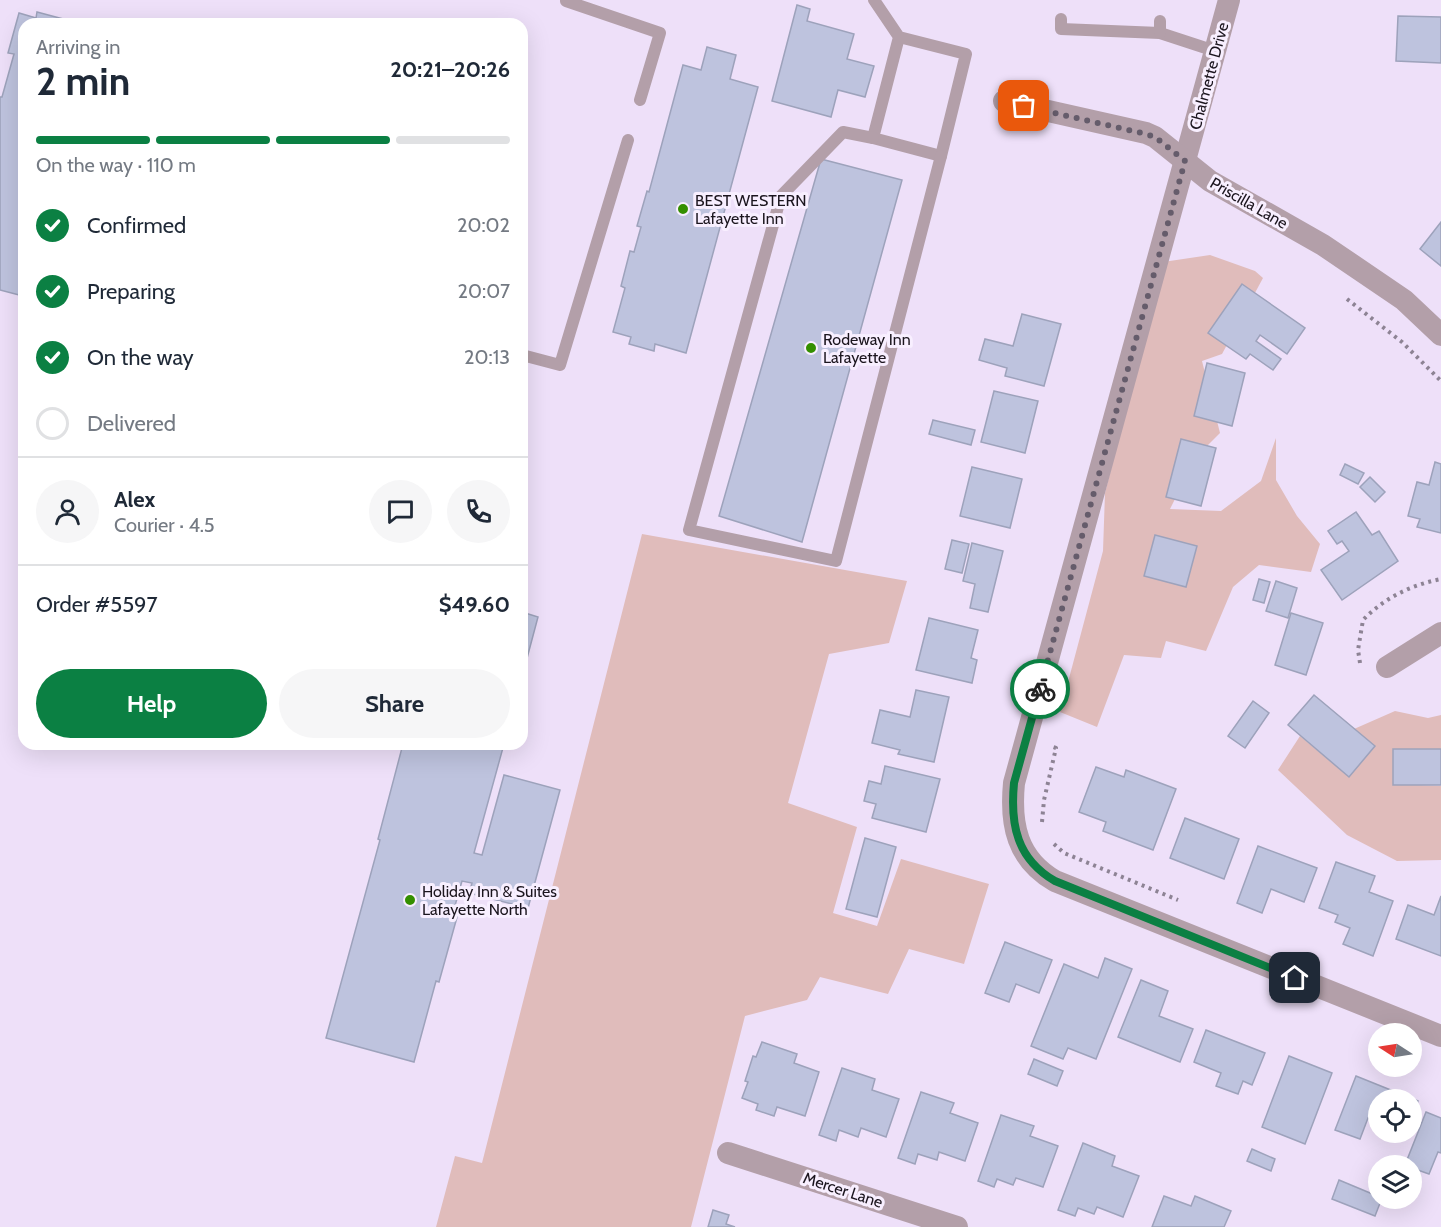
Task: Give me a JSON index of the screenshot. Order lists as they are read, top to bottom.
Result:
{
  "streets": {
    "street": ["Chalmette Drive", "Priscilla Lane", "Mercer Lane"]
  },
  "crossings": [
    ["Chalmette Drive", "Priscilla Lane"]
  ],
  "places": ["BEST WESTERN Lafayette Inn", "Rodeway Inn Lafayette", "Holiday Inn & Suites Lafayette North"],
  "north": "left",
  "page": {
    "heading": ["2 min", "Arriving in", "20:21–20:26"],
    "panel": [
      "Alex",
      "Courier · 4.5",
      "Order #5597",
      "$49.60"
    ],
    "bar": "On the way · 110 m",
    "list": [
      ["Confirmed", "20:02"],
      ["Preparing", "20:07"],
      ["On the way", "20:13"],
      "Delivered"
    ],
    "buttons": ["Help", "Share"]
  }
}
